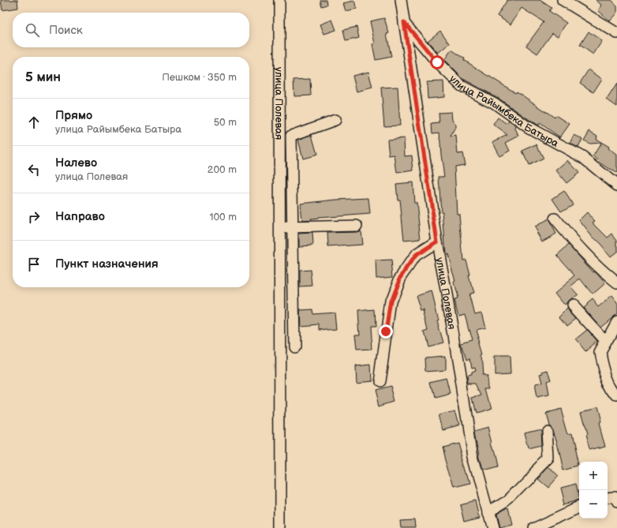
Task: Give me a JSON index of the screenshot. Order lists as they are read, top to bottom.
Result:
{
  "streets": {
    "street": ["улица Полевая", "улица Райымбека Батыра"]
  },
  "crossings": [
    ["улица Полевая", "улица Райымбека Батыра"]
  ],
  "page": {
    "search": "Поиск",
    "heading": ["5 мин", "Пешком · 350 m"],
    "list": [
      ["Прямо", "улица Райымбека Батыра", "50 m"],
      ["Налево", "улица Полевая", "200 m"],
      ["Направо", "100 m"],
      "Пункт назначения"
    ],
    "map_buttons": ["+", "−"]
  }
}
